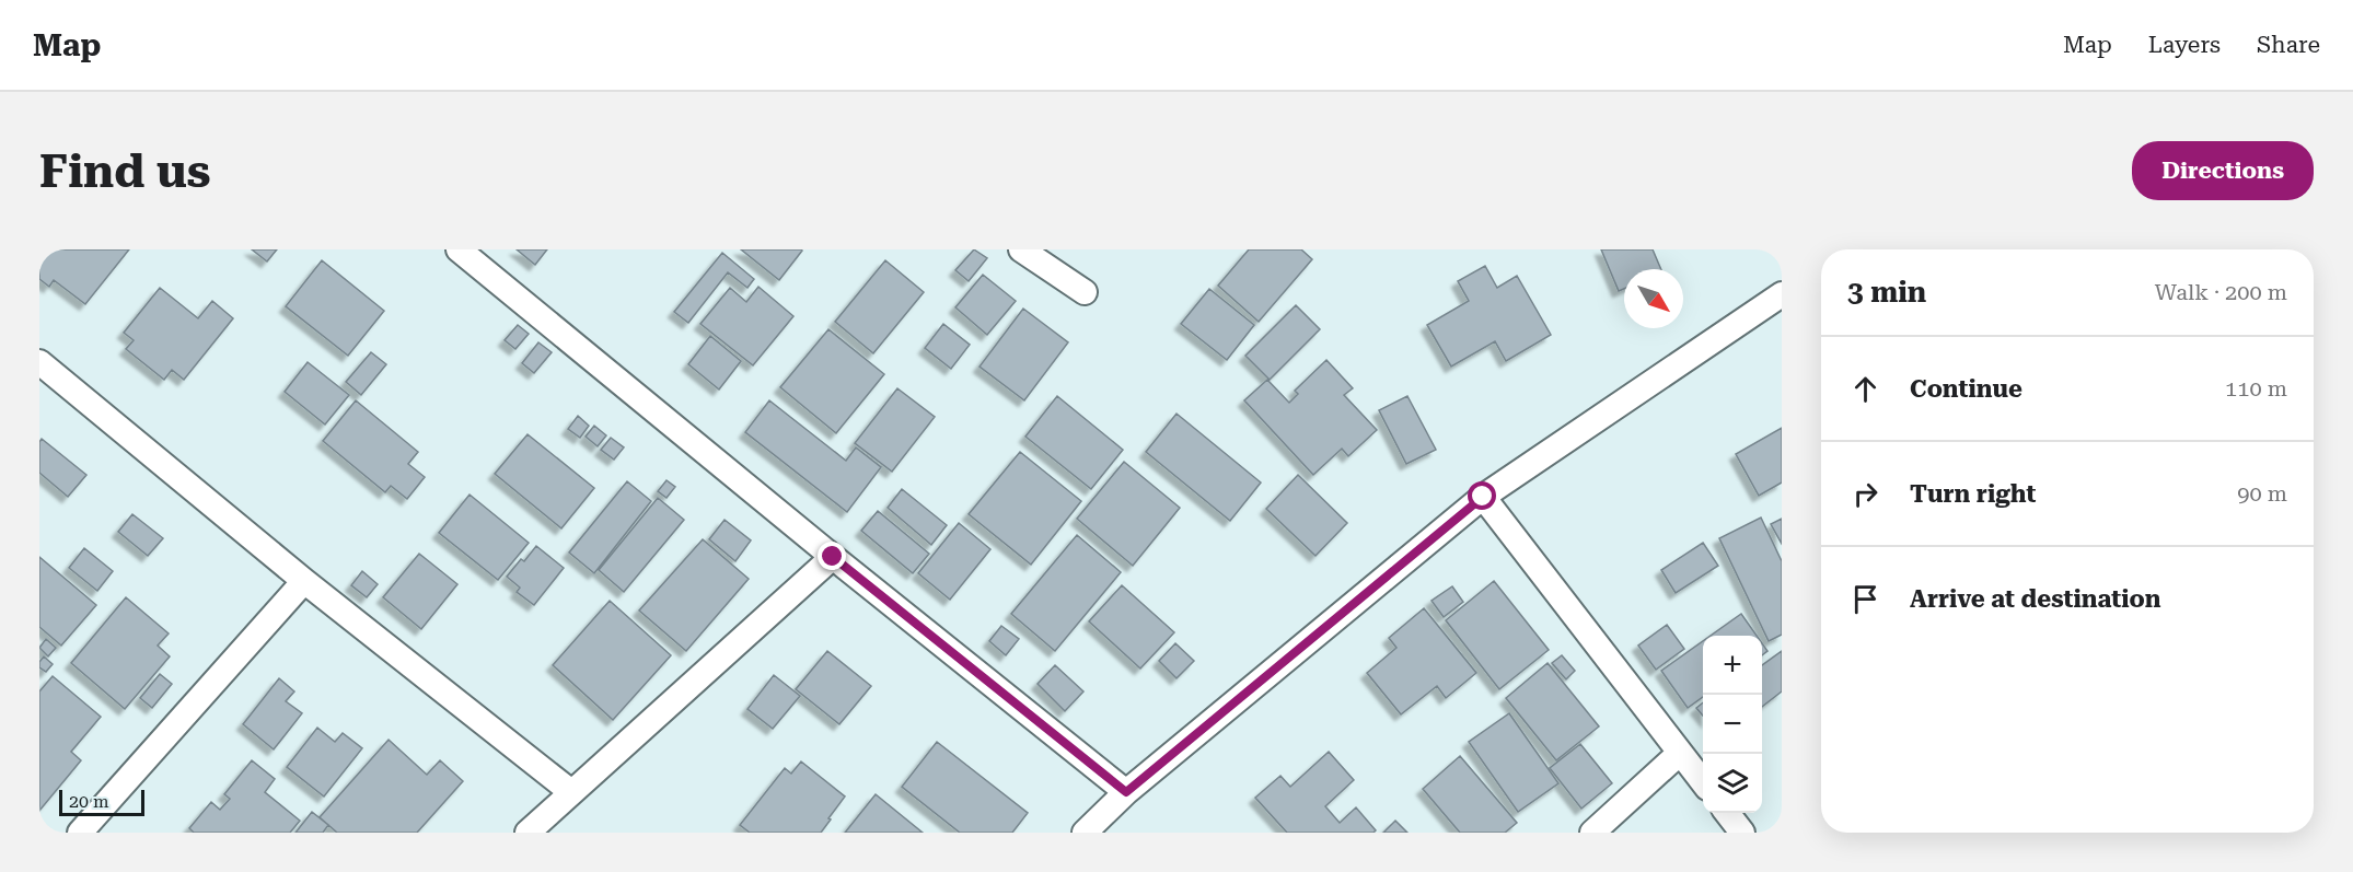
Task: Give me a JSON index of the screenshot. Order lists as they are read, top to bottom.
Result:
{
  "scale_bar": "20 m",
  "north": "bottom right",
  "page": {
    "header": "Map",
    "nav": ["Map", "Layers", "Share"],
    "buttons": "Directions",
    "title": "Find us",
    "heading": ["3 min", "Walk · 200 m"],
    "list": [
      ["Continue", "110 m"],
      ["Turn right", "90 m"],
      "Arrive at destination"
    ],
    "map_buttons": ["+", "−"],
    "scale": "20 m"
  }
}
